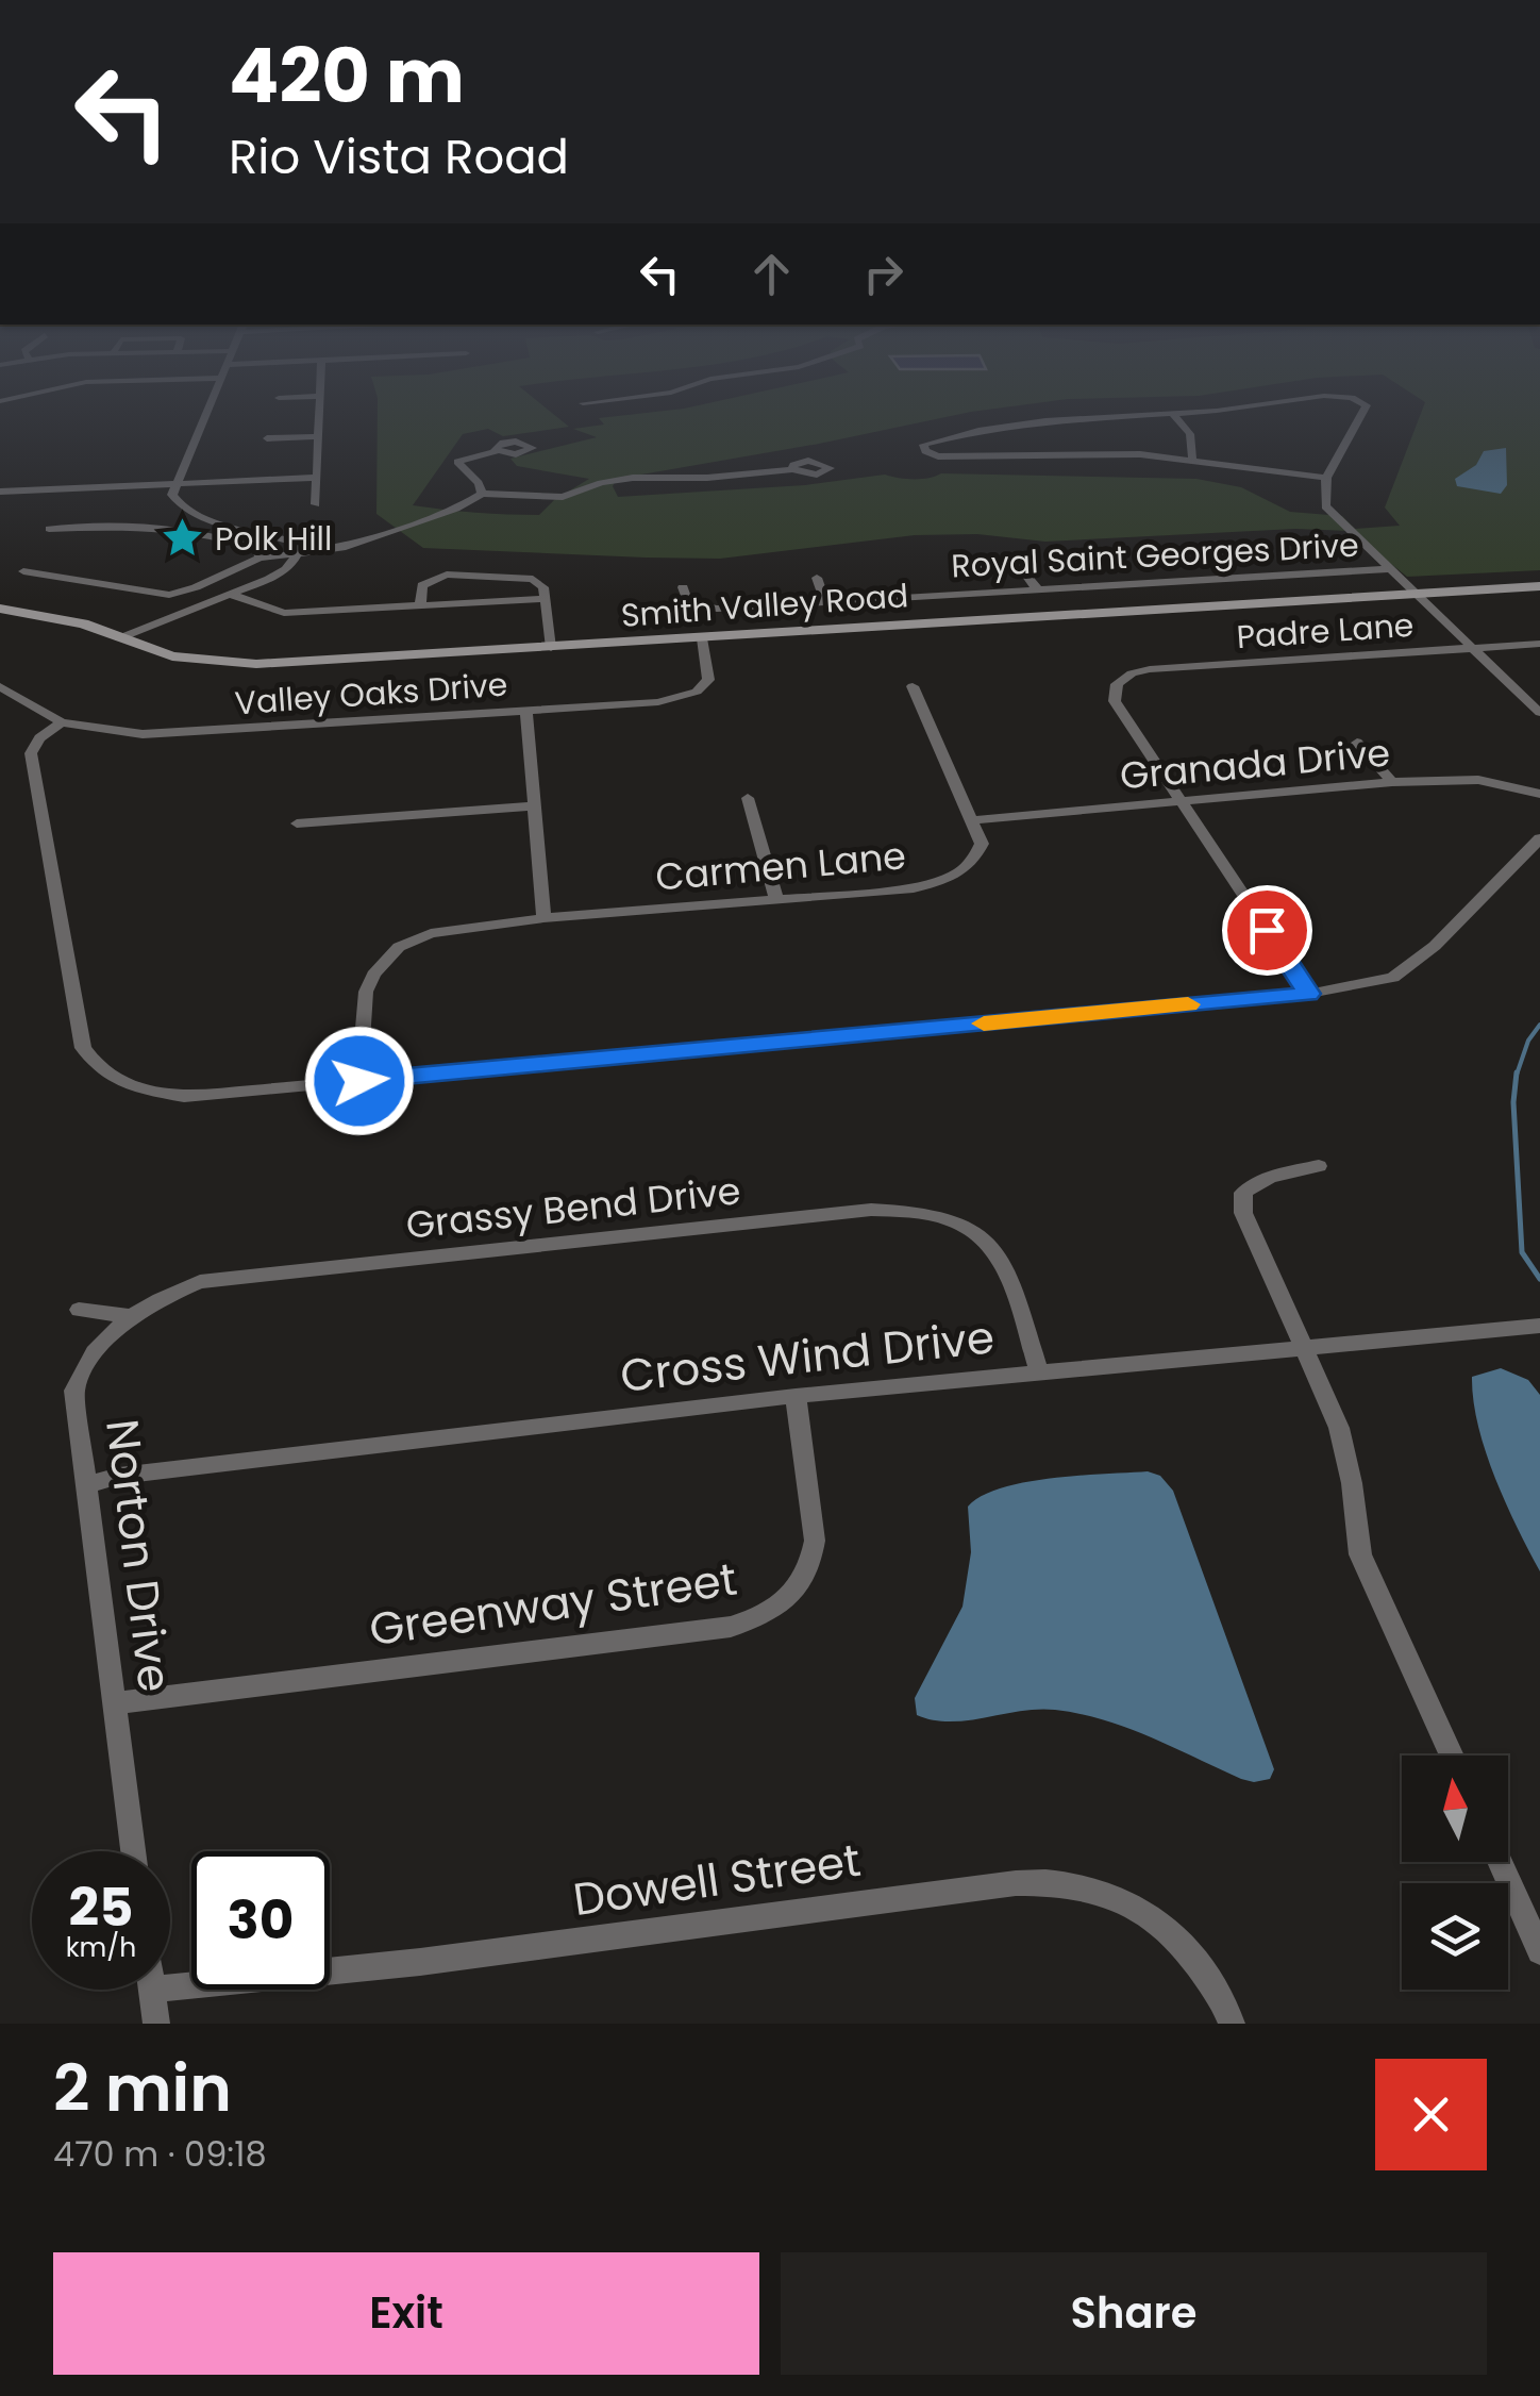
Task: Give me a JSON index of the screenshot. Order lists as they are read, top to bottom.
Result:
{
  "streets": {
    "main road": ["Smith Valley Road"],
    "street": [
      "Royal Saint Georges Drive",
      "Padre Lane",
      "Valley Oaks Drive",
      "Granada Drive",
      "Carmen Lane",
      "Grassy Bend Drive",
      "Cross Wind Drive",
      "Norton Drive",
      "Greenway Street",
      "Dowell Street"
    ]
  },
  "crossings": [
    ["Smith Valley Road", "Valley Oaks Drive"],
    ["Padre Lane", "Granada Drive"],
    ["Granada Drive", "Carmen Lane"],
    ["Grassy Bend Drive", "Cross Wind Drive"],
    ["Grassy Bend Drive", "Norton Drive"],
    ["Cross Wind Drive", "Norton Drive"],
    ["Cross Wind Drive", "Greenway Street"],
    ["Norton Drive", "Greenway Street"]
  ],
  "places": {
    "place": ["Polk Hill"]
  },
  "north": "top",
  "page": {
    "turn": ["420 m", "Rio Vista Road"],
    "speed": "25 km/h",
    "limit": "30",
    "heading": ["2 min", "470 m · 09:18"],
    "buttons": ["Exit", "Share"]
  }
}
